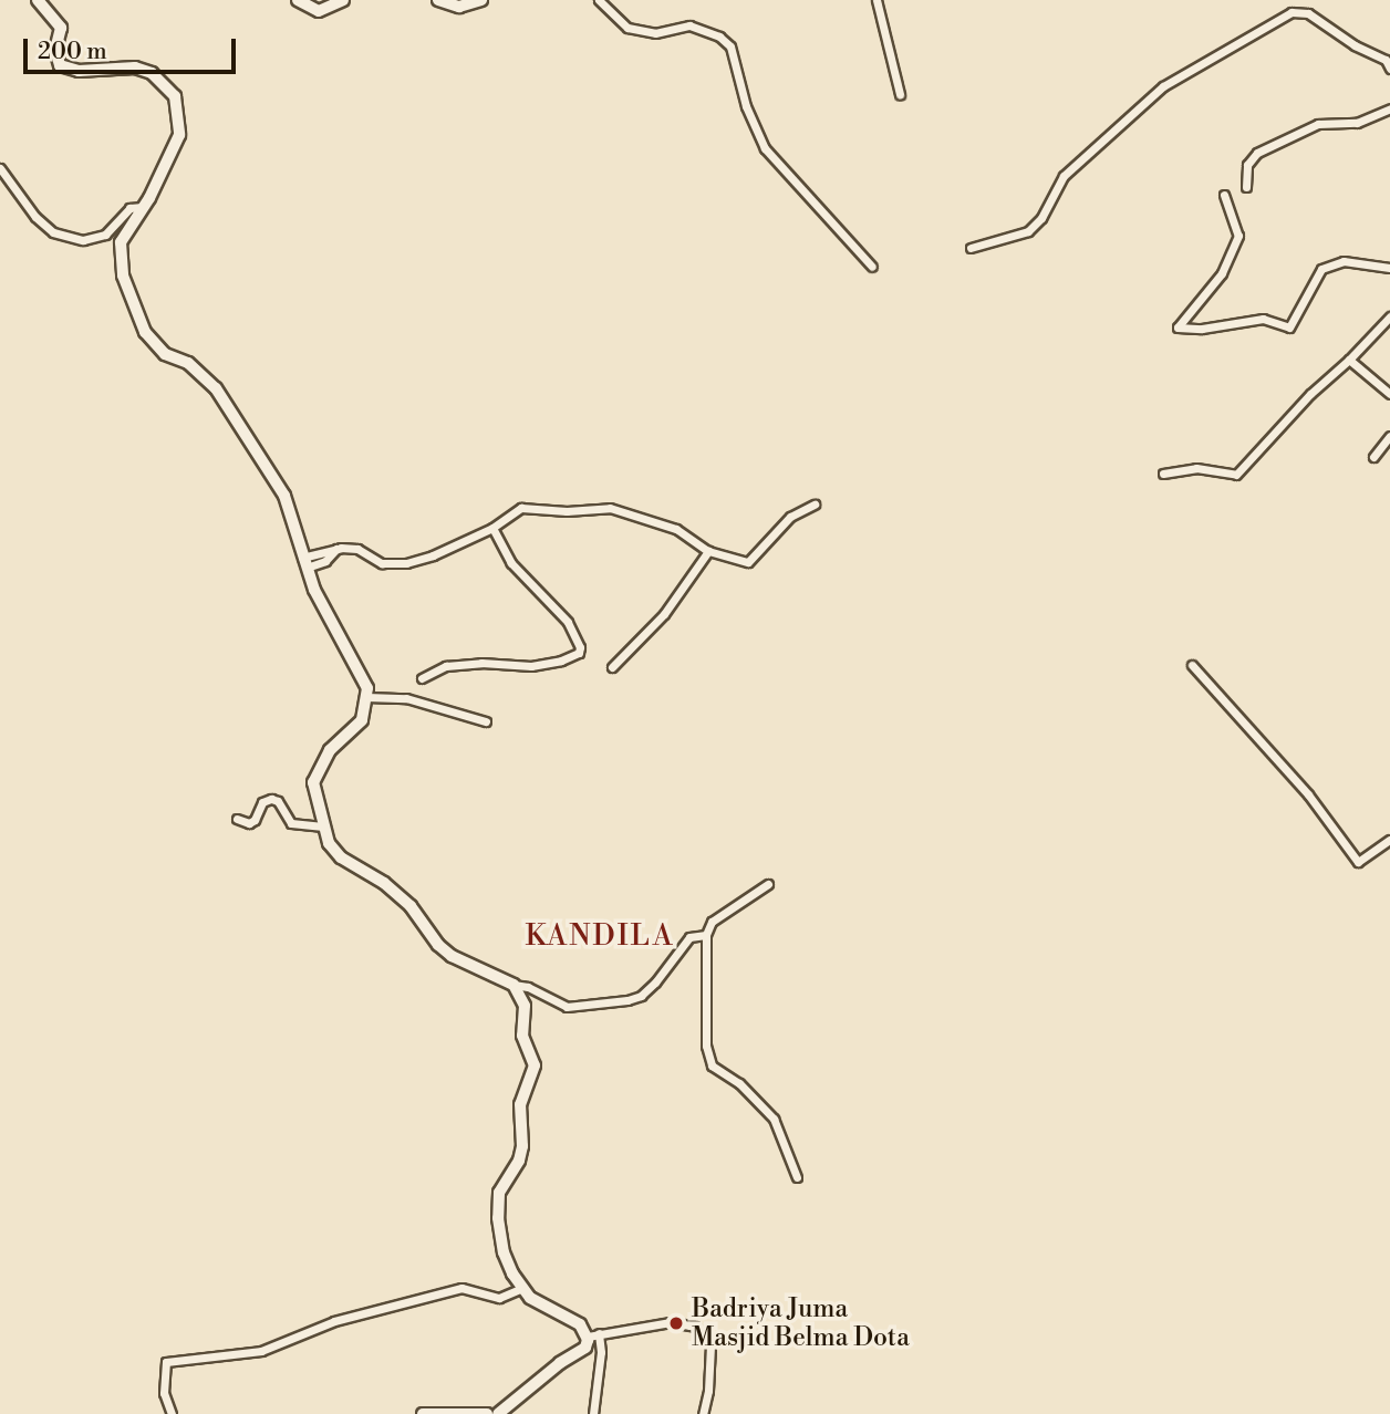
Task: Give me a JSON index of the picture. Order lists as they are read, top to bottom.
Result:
{
  "districts": ["KANDILA"],
  "places": ["Badriya Juma Masjid Belma Dota"],
  "scale_bar": "200 m"
}
